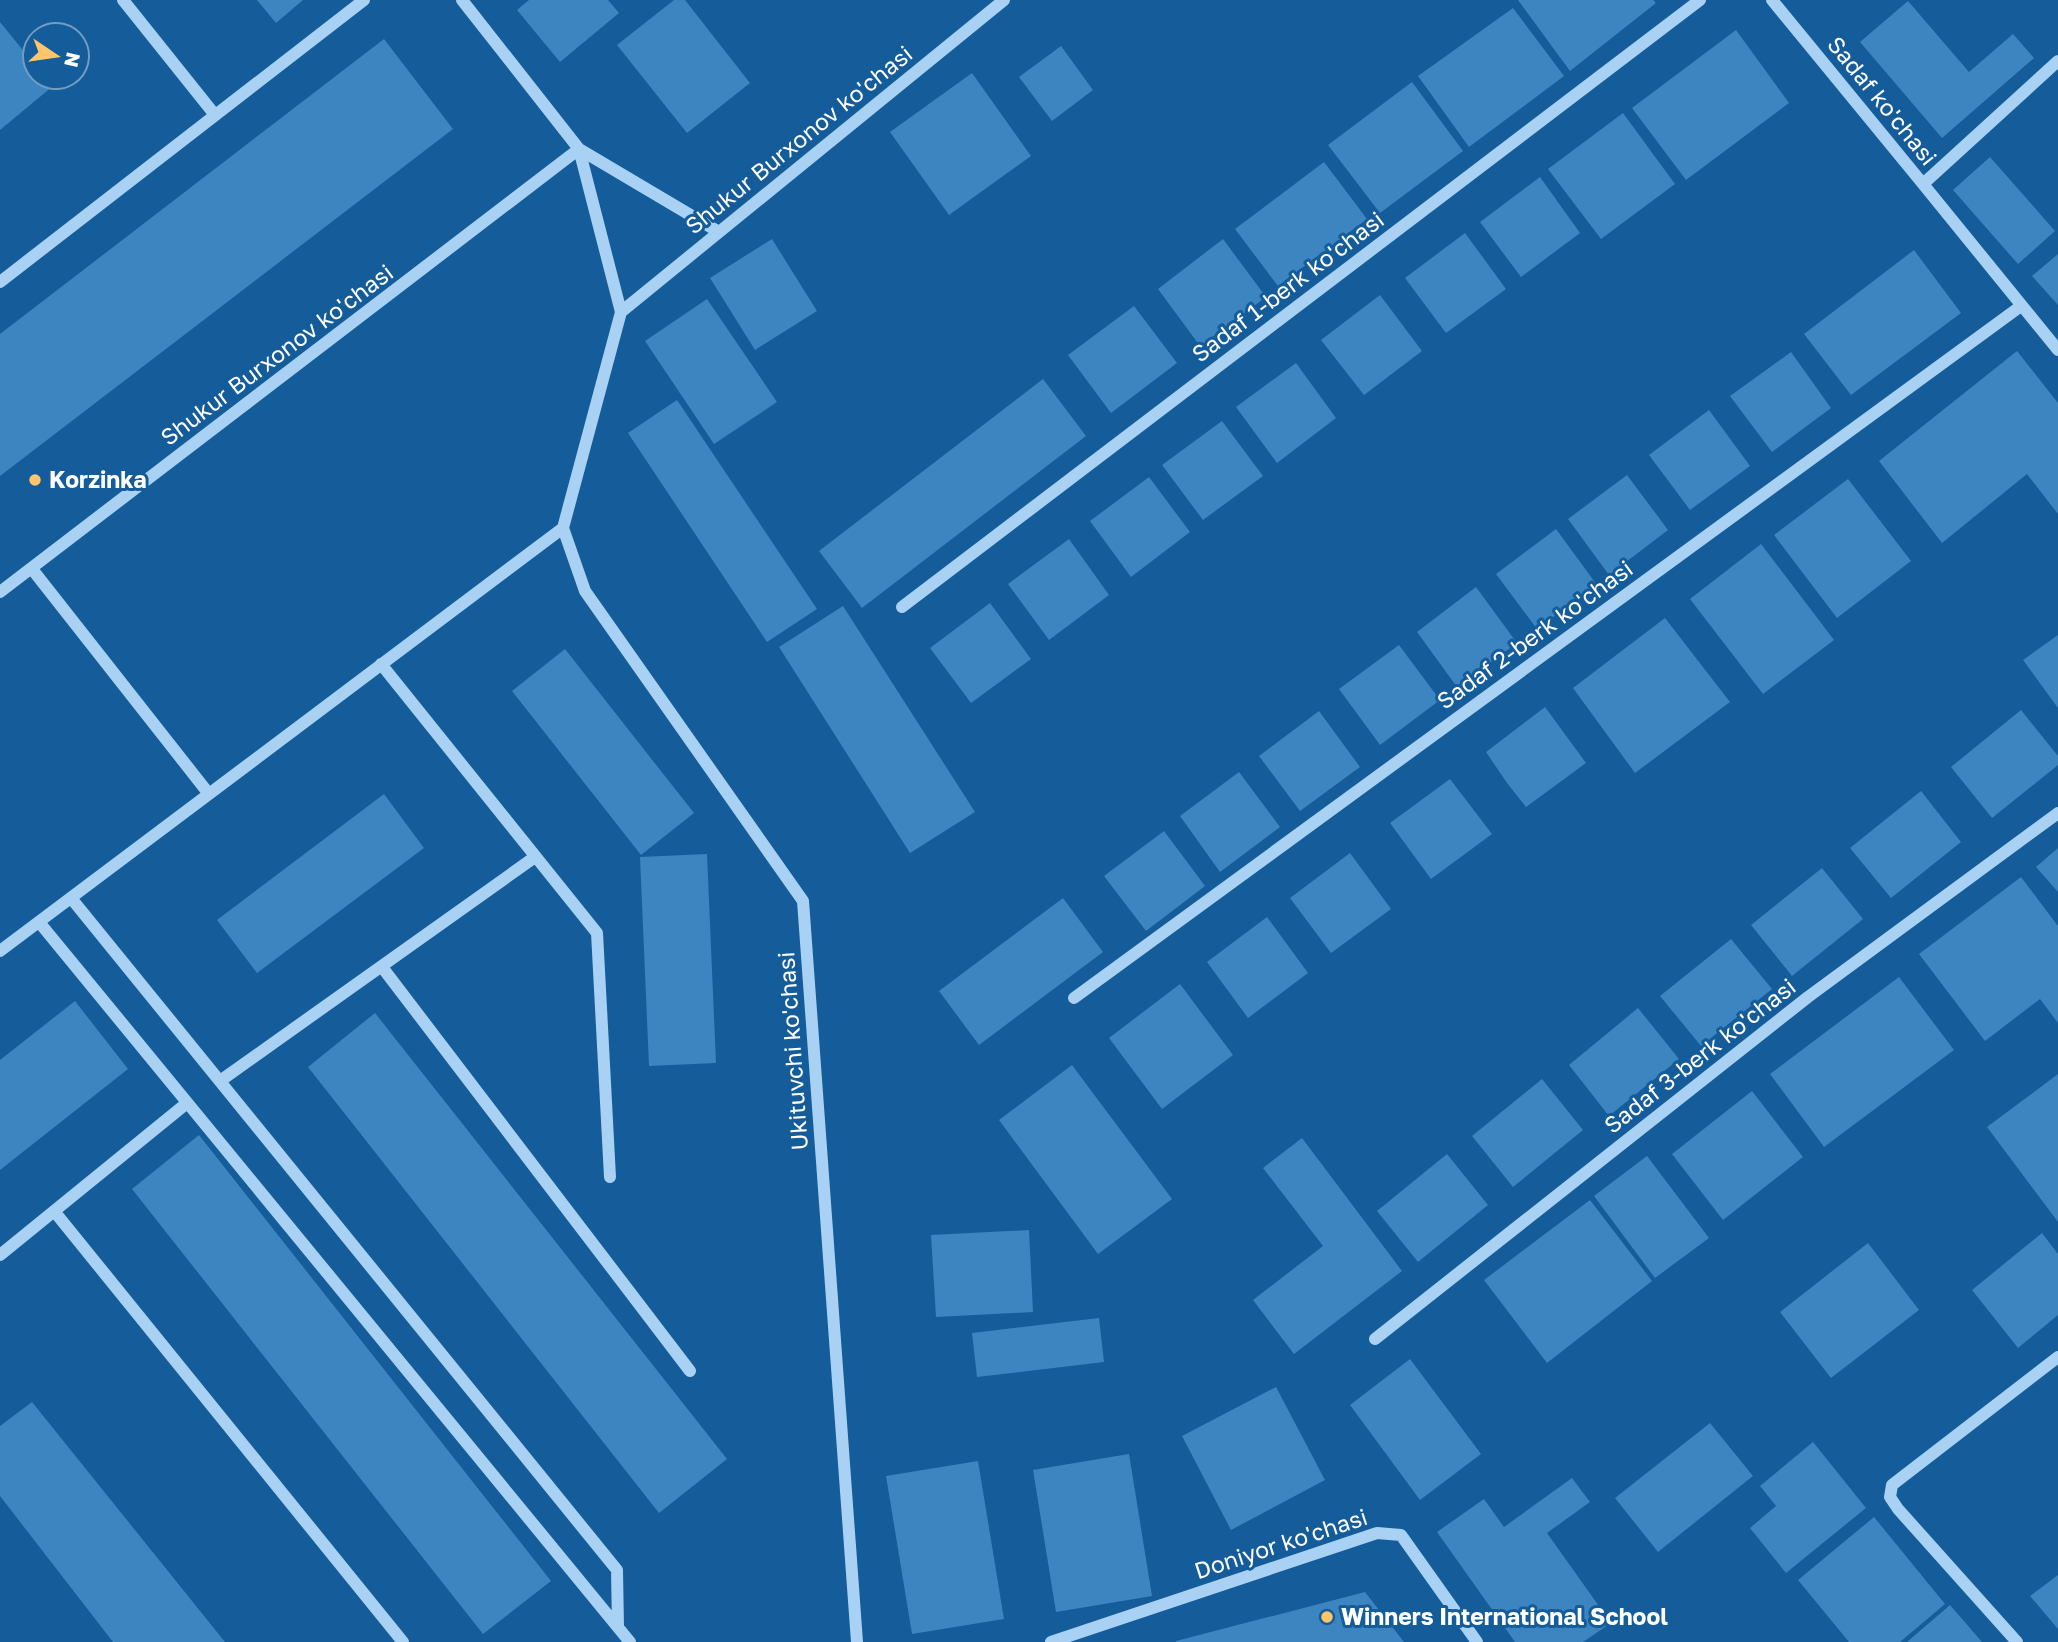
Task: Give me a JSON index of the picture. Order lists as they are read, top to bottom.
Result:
{
  "streets": {
    "street": [
      "Sadaf ko'chasi",
      "Shukur Burxonov ko'chasi",
      "Sadaf 1-berk ko'chasi",
      "Sadaf 2-berk ko'chasi",
      "Ukituvchi ko'chasi",
      "Sadaf 3-berk ko'chasi",
      "Doniyor ko'chasi"
    ]
  },
  "places": ["Korzinka", "Winners International School"],
  "north": "right"
}
